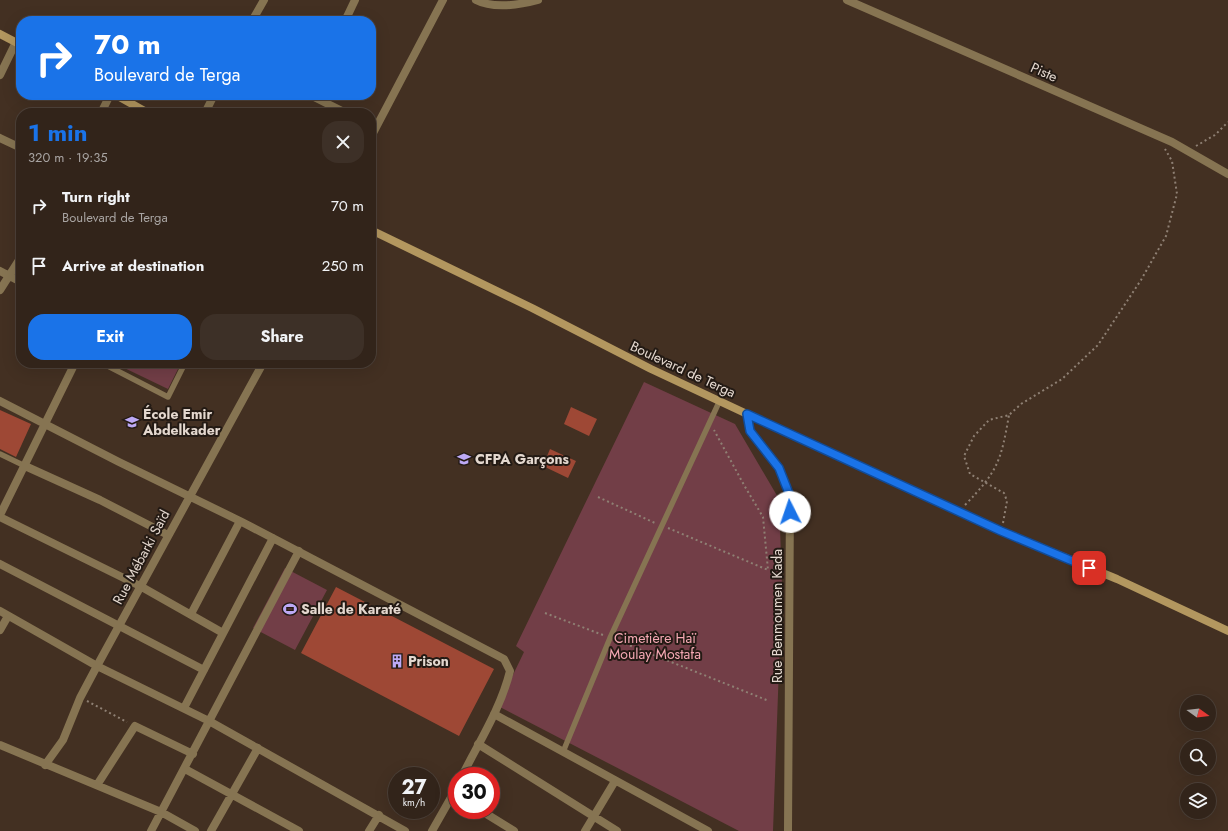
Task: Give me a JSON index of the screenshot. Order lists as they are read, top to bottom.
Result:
{
  "streets": {
    "main road": ["Boulevard de Terga"],
    "street": ["Piste", "Rue Mébarki Saïd", "Rue Benmoumen Kada"]
  },
  "crossings": [
    ["Boulevard de Terga", "Rue Benmoumen Kada"]
  ],
  "parks": ["Cimetière Haï Moulay Mostafa"],
  "places": {
    "school or university": ["École Emir Abdelkader", "CFPA Garçons"],
    "sports": ["Salle de Karaté"],
    "building": ["Prison"]
  },
  "north": "right",
  "page": {
    "turn": ["70 m", "Boulevard de Terga"],
    "heading": ["1 min", "320 m · 19:35"],
    "list": [
      {
        "name": "Turn right",
        "note": "Boulevard de Terga",
        "value": "70 m"
      },
      {
        "name": "Arrive at destination",
        "value": "250 m"
      }
    ],
    "buttons": ["Exit", "Share"],
    "speed": "27 km/h",
    "limit": "30"
  }
}
